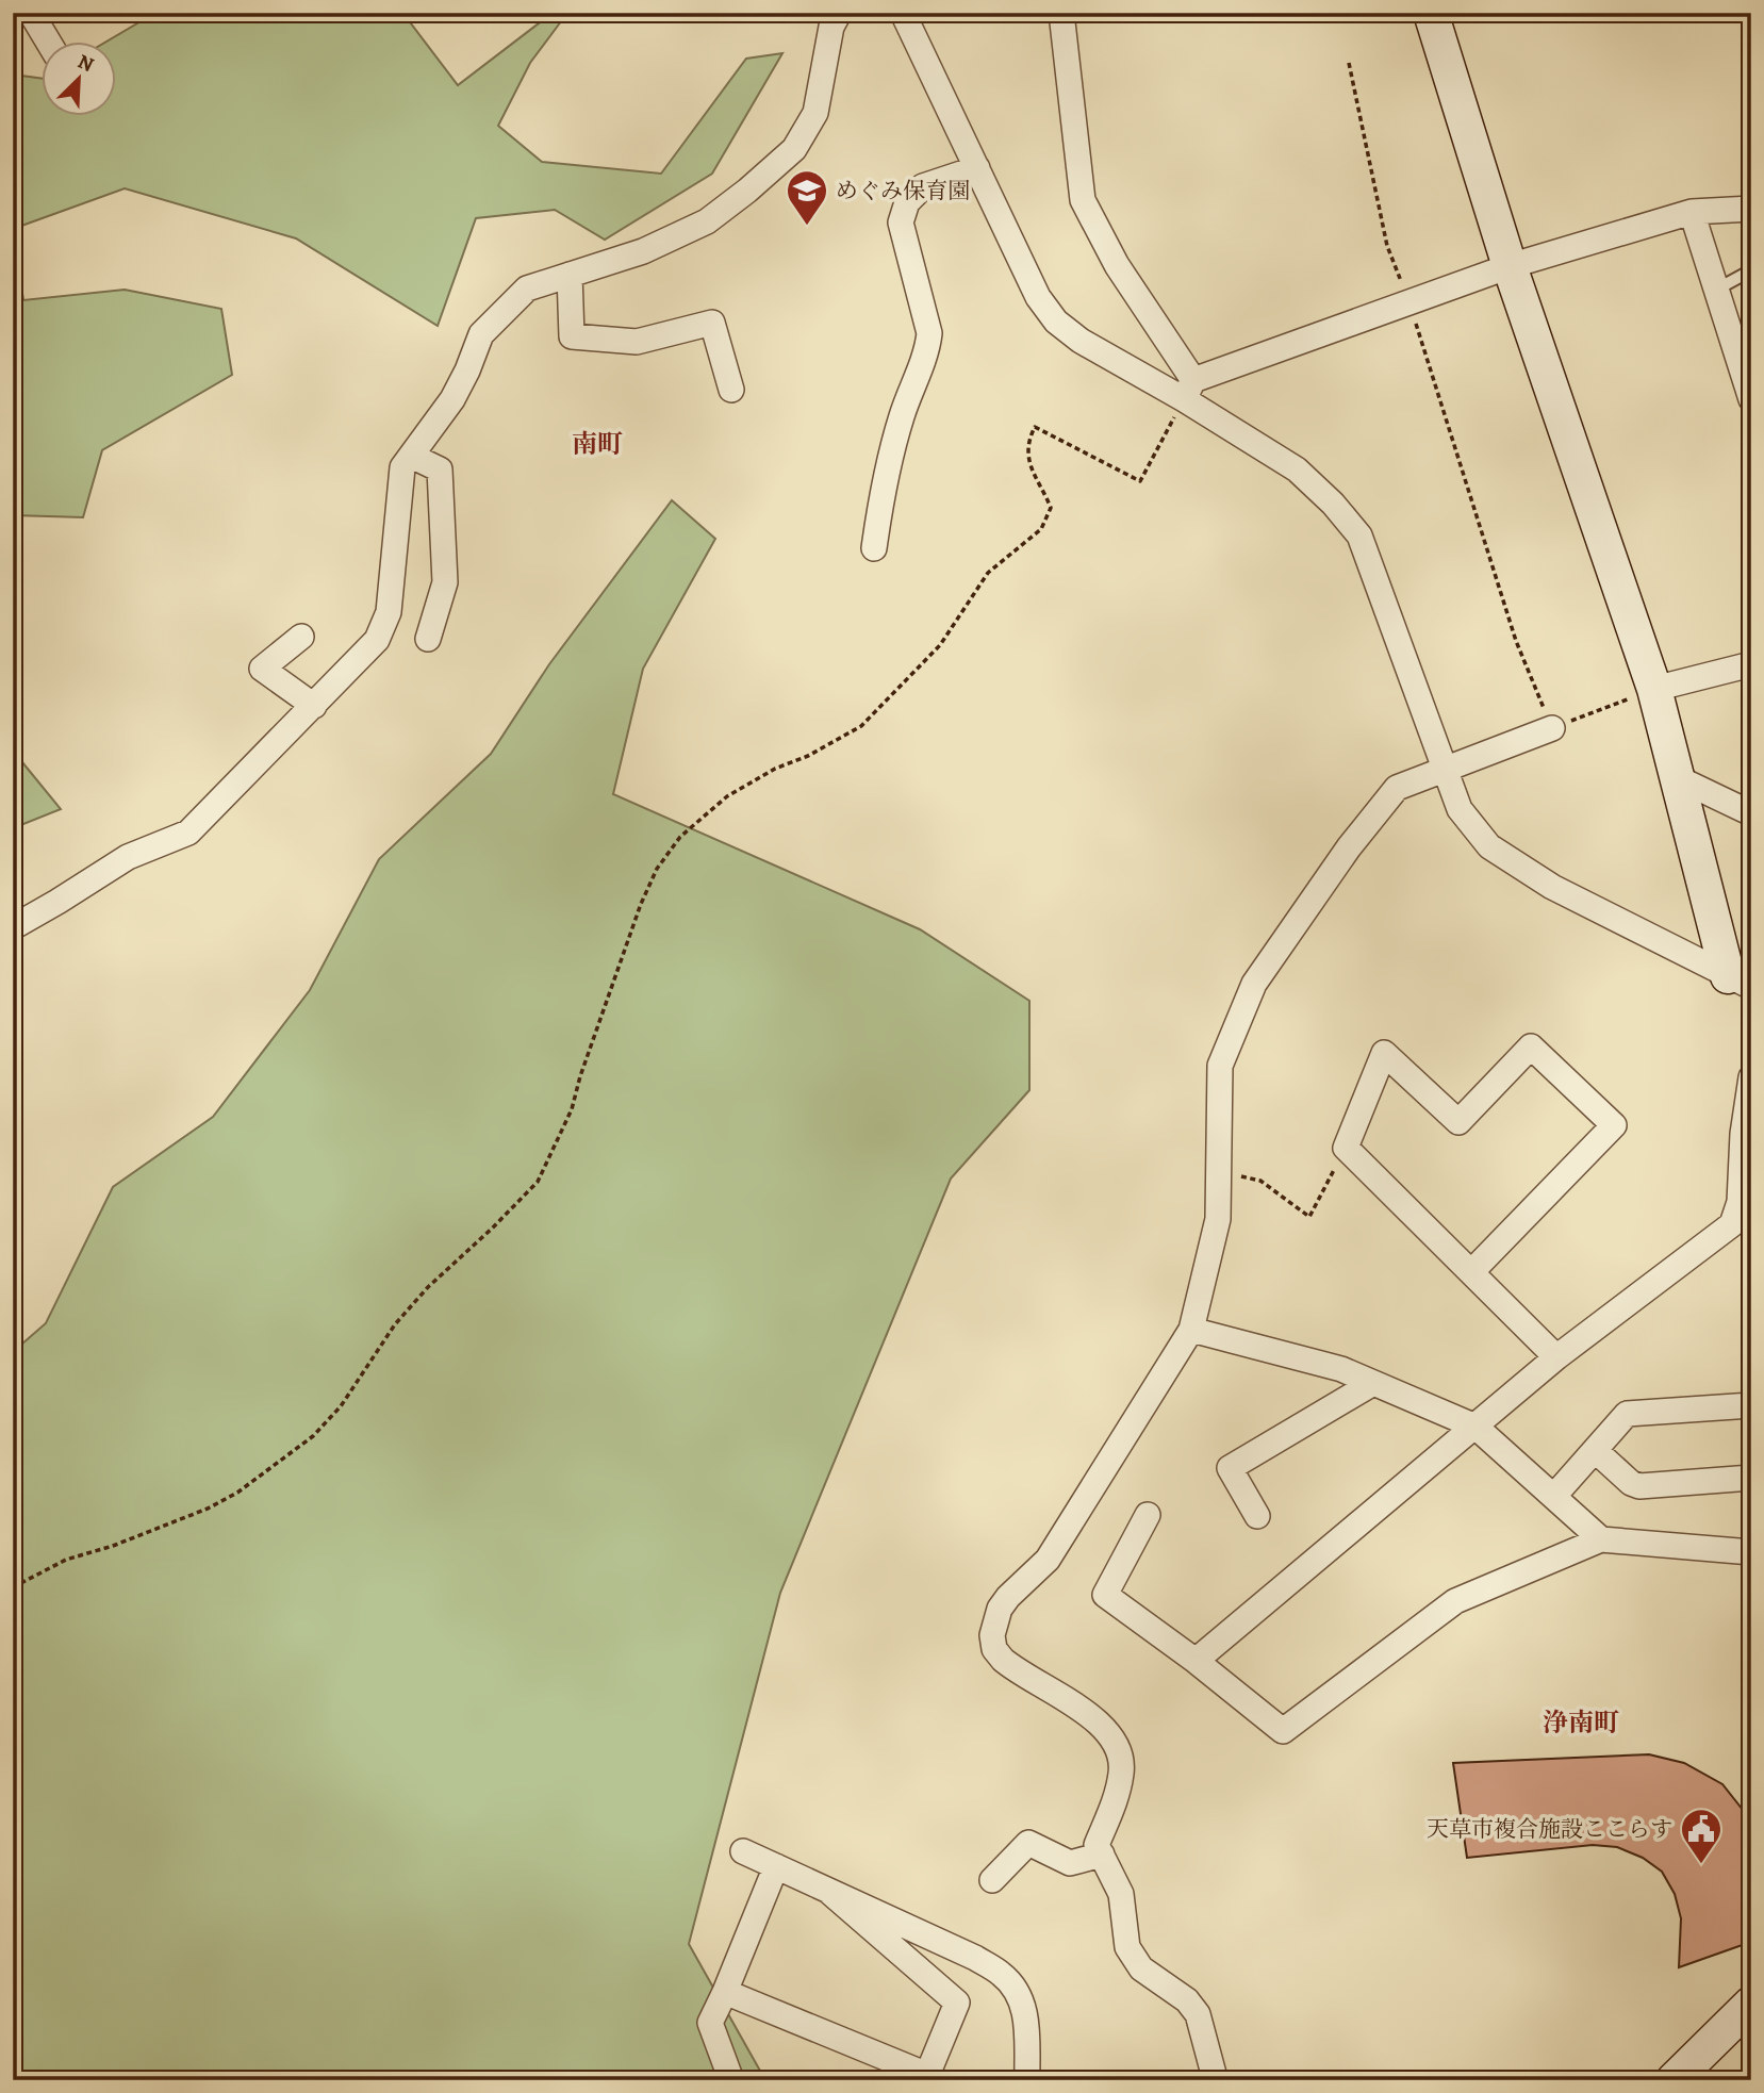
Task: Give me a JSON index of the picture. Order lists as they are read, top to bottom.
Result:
{
  "districts": ["南町", "浄南町"],
  "places": {
    "school or university": ["めぐみ保育園"],
    "public building": ["天草市複合施設ここらす"]
  },
  "north": "top right"
}
